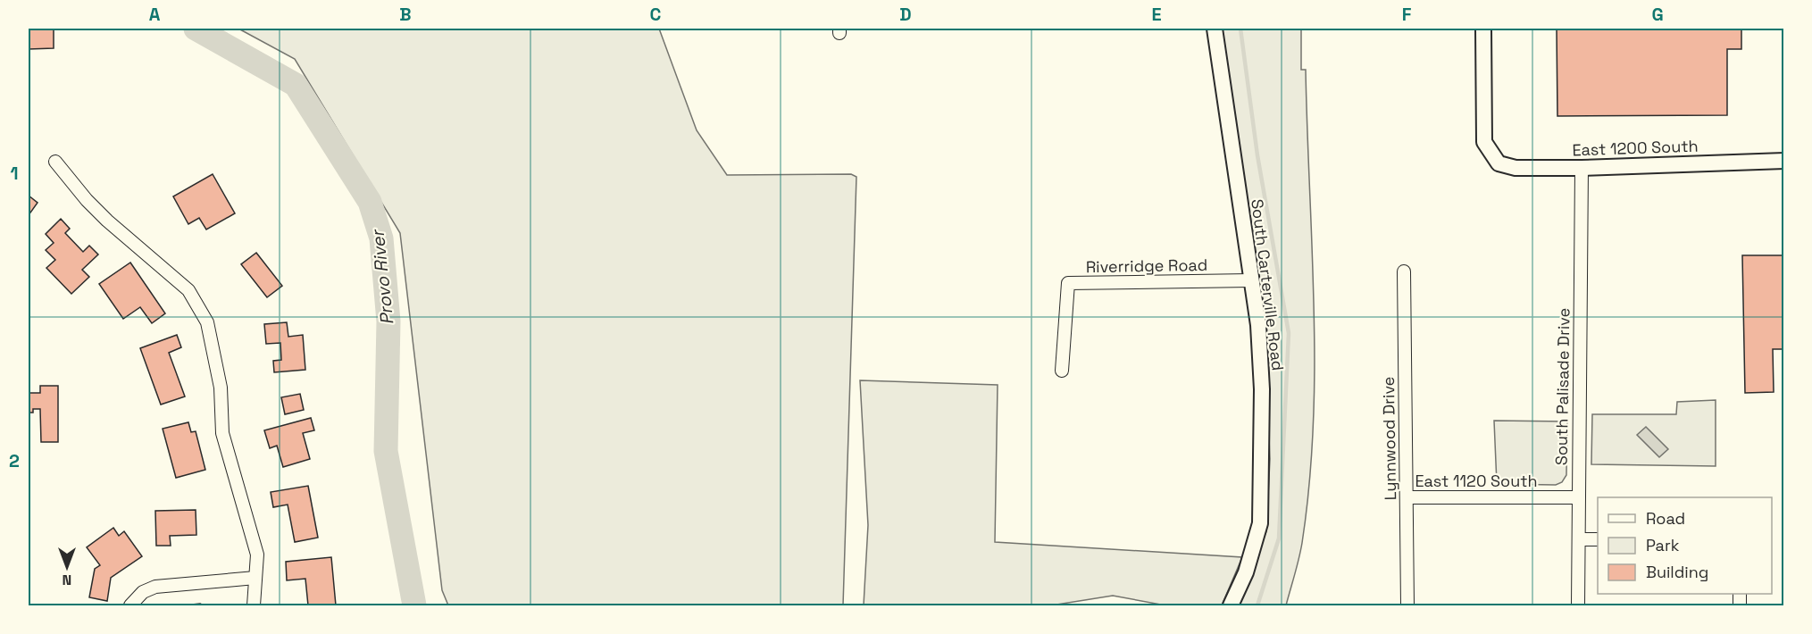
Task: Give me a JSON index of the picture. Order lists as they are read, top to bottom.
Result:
{
  "streets": {
    "street": [
      "East 1200 South",
      "Riverridge Road",
      "South Carterville Road",
      "South Palisade Drive",
      "Lynnwood Drive",
      "East 1120 South"
    ]
  },
  "crossings": [
    ["East 1200 South", "South Palisade Drive"],
    ["Riverridge Road", "South Carterville Road"],
    ["South Palisade Drive", "East 1120 South"],
    ["Lynnwood Drive", "East 1120 South"]
  ],
  "water": ["Provo River"],
  "legend": ["Road", "Park", "Building"],
  "north": "bottom",
  "grid": {
    "columns": [
      "A",
      "B",
      "C",
      "D",
      "E",
      "F",
      "G"
    ],
    "rows": ["1", "2"]
  }
}
